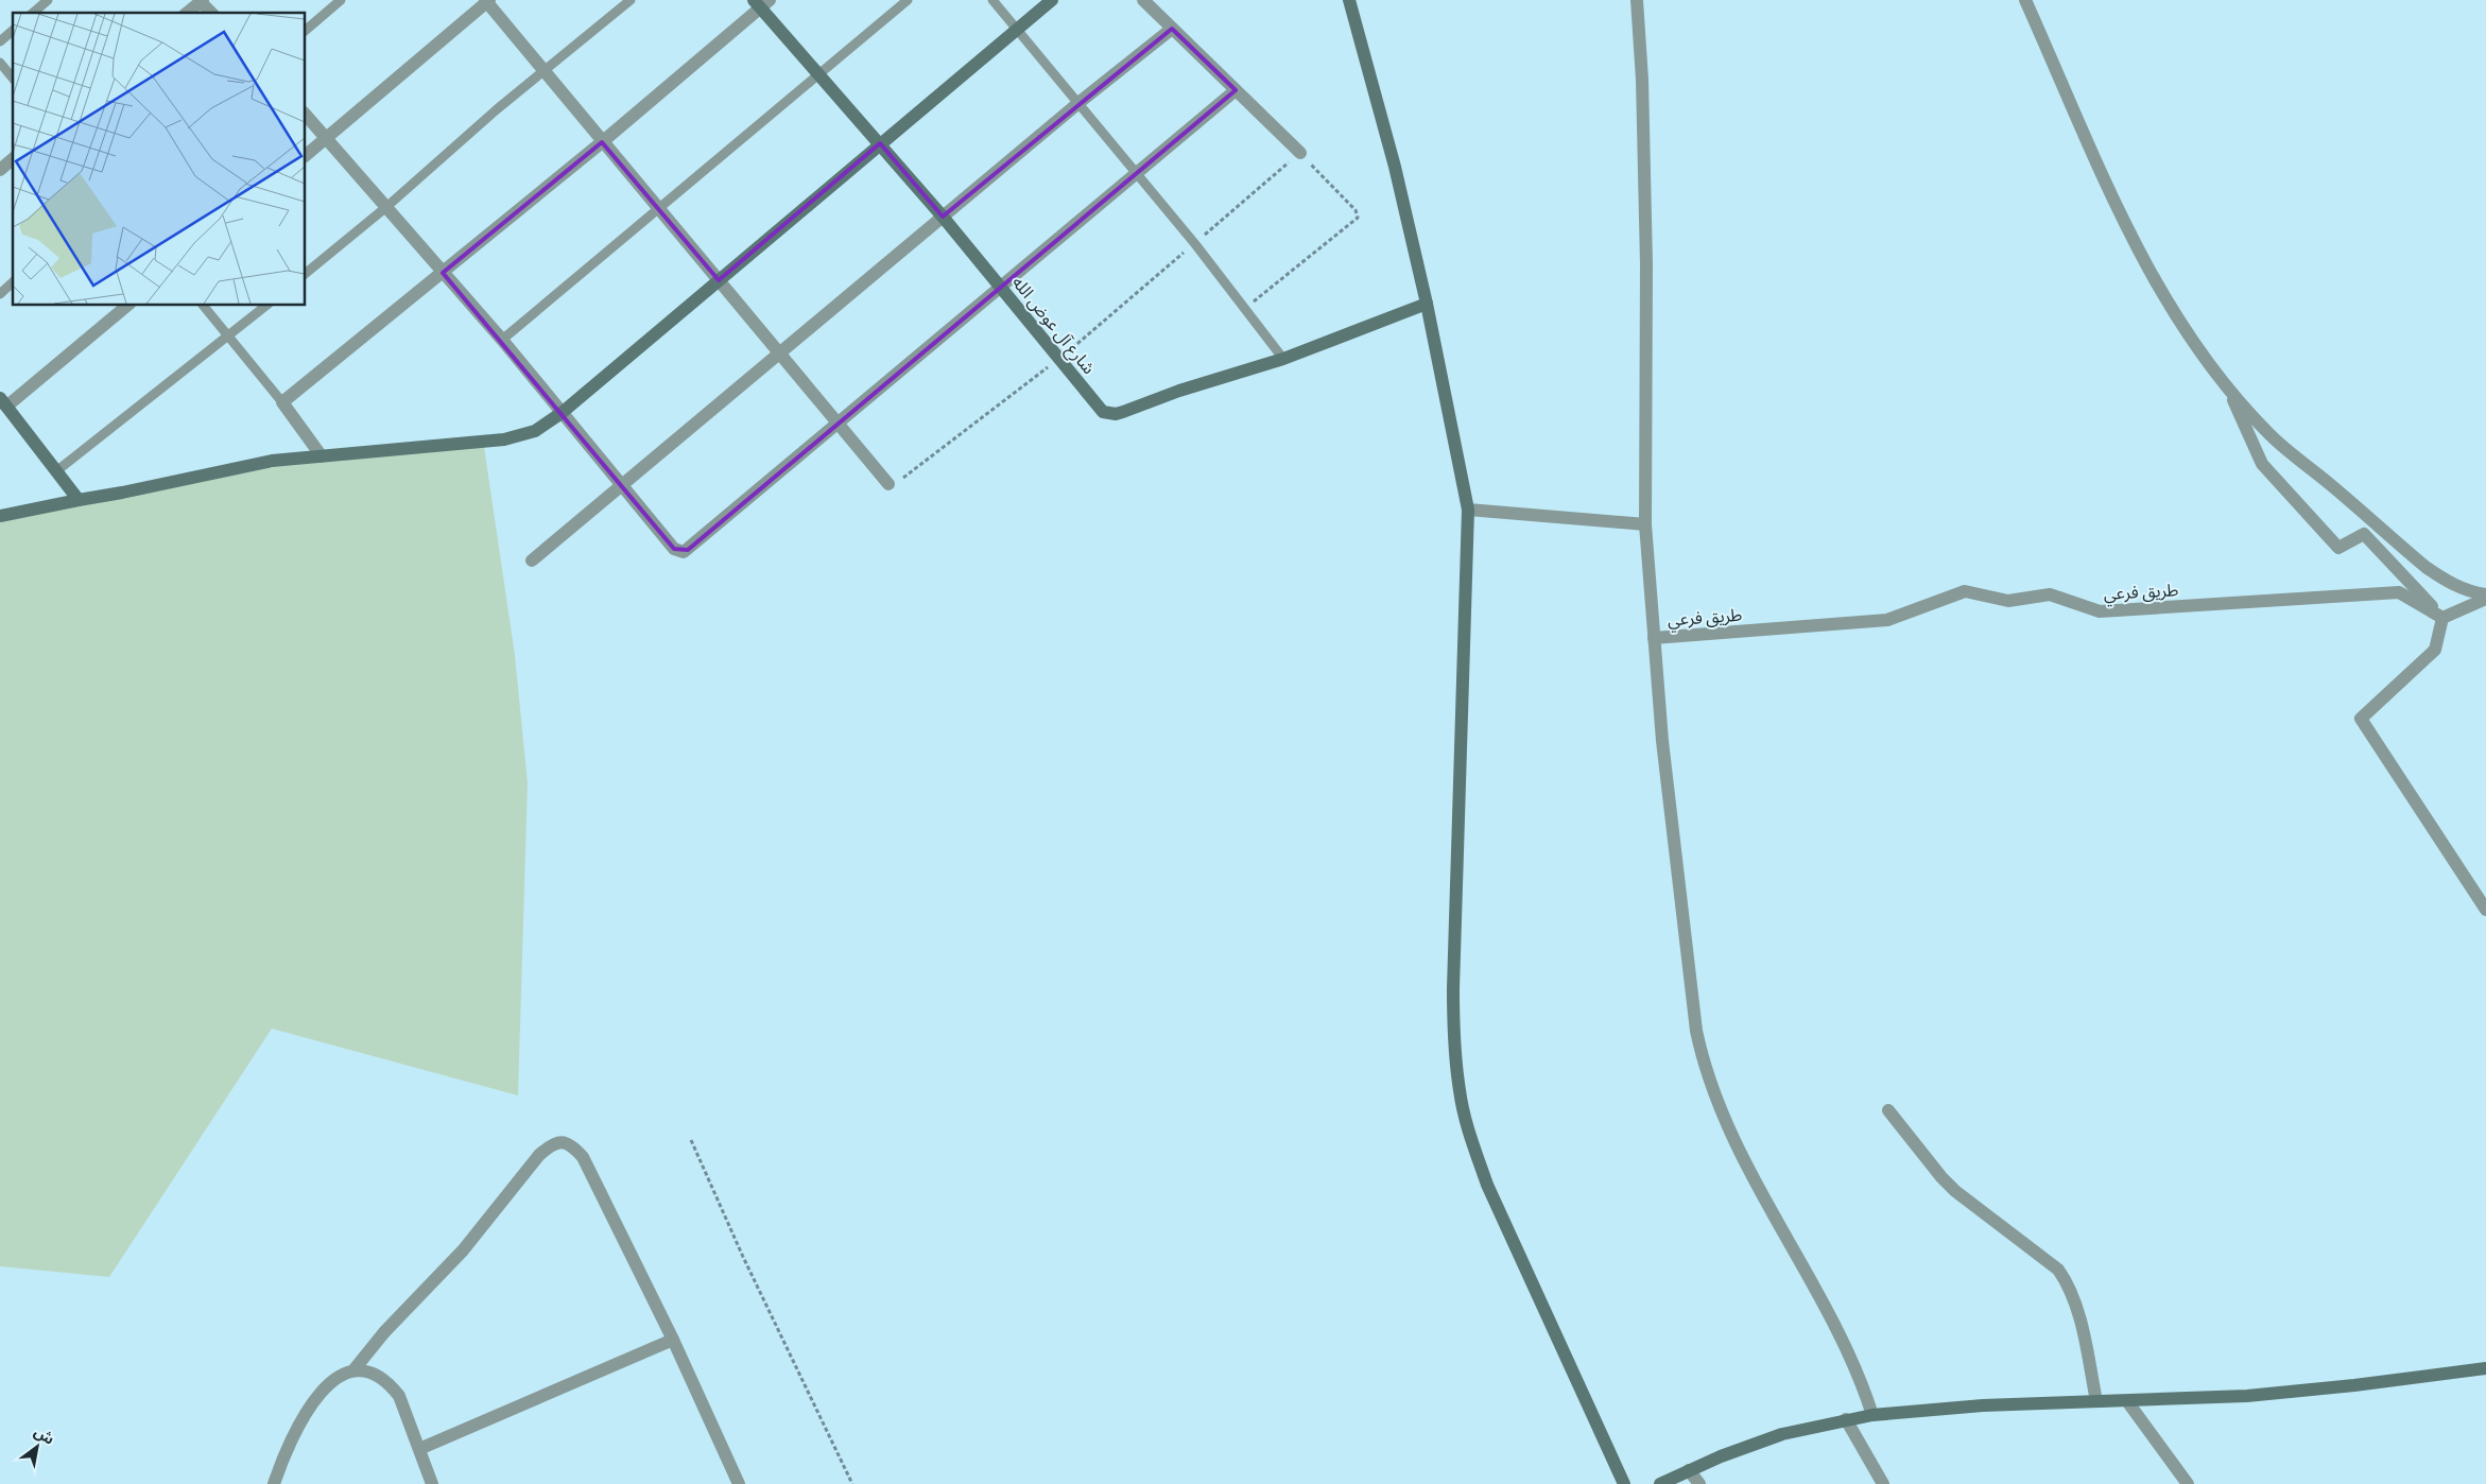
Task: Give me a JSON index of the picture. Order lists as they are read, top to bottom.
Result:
{
  "streets": {
    "street": ["شارع آل عوض الله", "طريق فرعي"]
  },
  "north": "top right"
}
